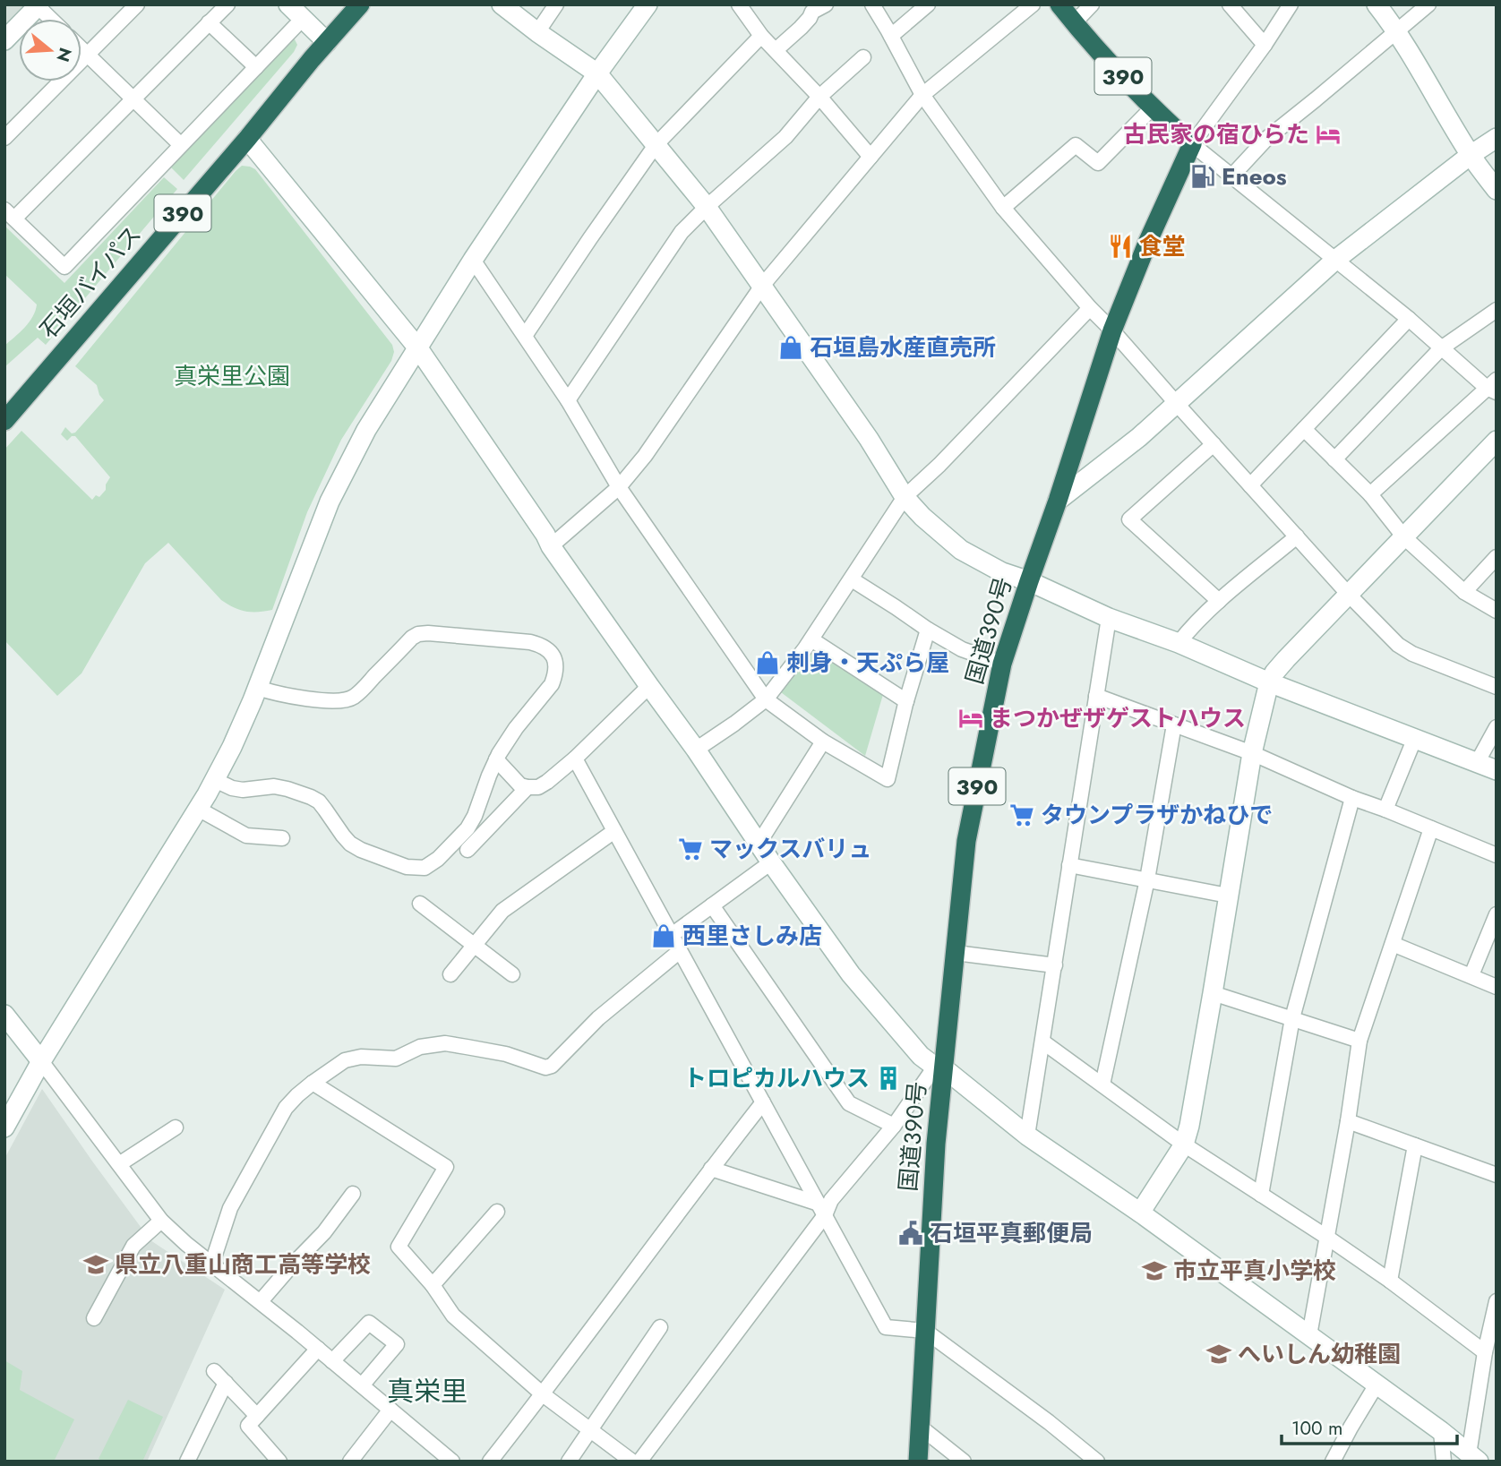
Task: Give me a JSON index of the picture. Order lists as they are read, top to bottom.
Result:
{
  "streets": {
    "highway": ["390", "石垣バイパス", "国道390号"]
  },
  "crossings": [
    ["390", "国道390号"]
  ],
  "districts": ["真栄里"],
  "parks": ["真栄里公園"],
  "places": {
    "hotel": ["古民家の宿ひらた", "まつかぜザゲストハウス"],
    "fuel station": ["Eneos"],
    "restaurant": ["食堂"],
    "shop": ["石垣島水産直売所", "刺身・天ぷら屋", "西里さしみ店"],
    "supermarket": ["タウンプラザかねひで", "マックスバリュ"],
    "building": ["トロピカルハウス"],
    "public building": ["石垣平真郵便局"],
    "school or university": ["県立八重山商工高等学校", "市立平真小学校", "へいしん幼稚園"]
  },
  "scale_bar": "100 m",
  "north": "right"
}
